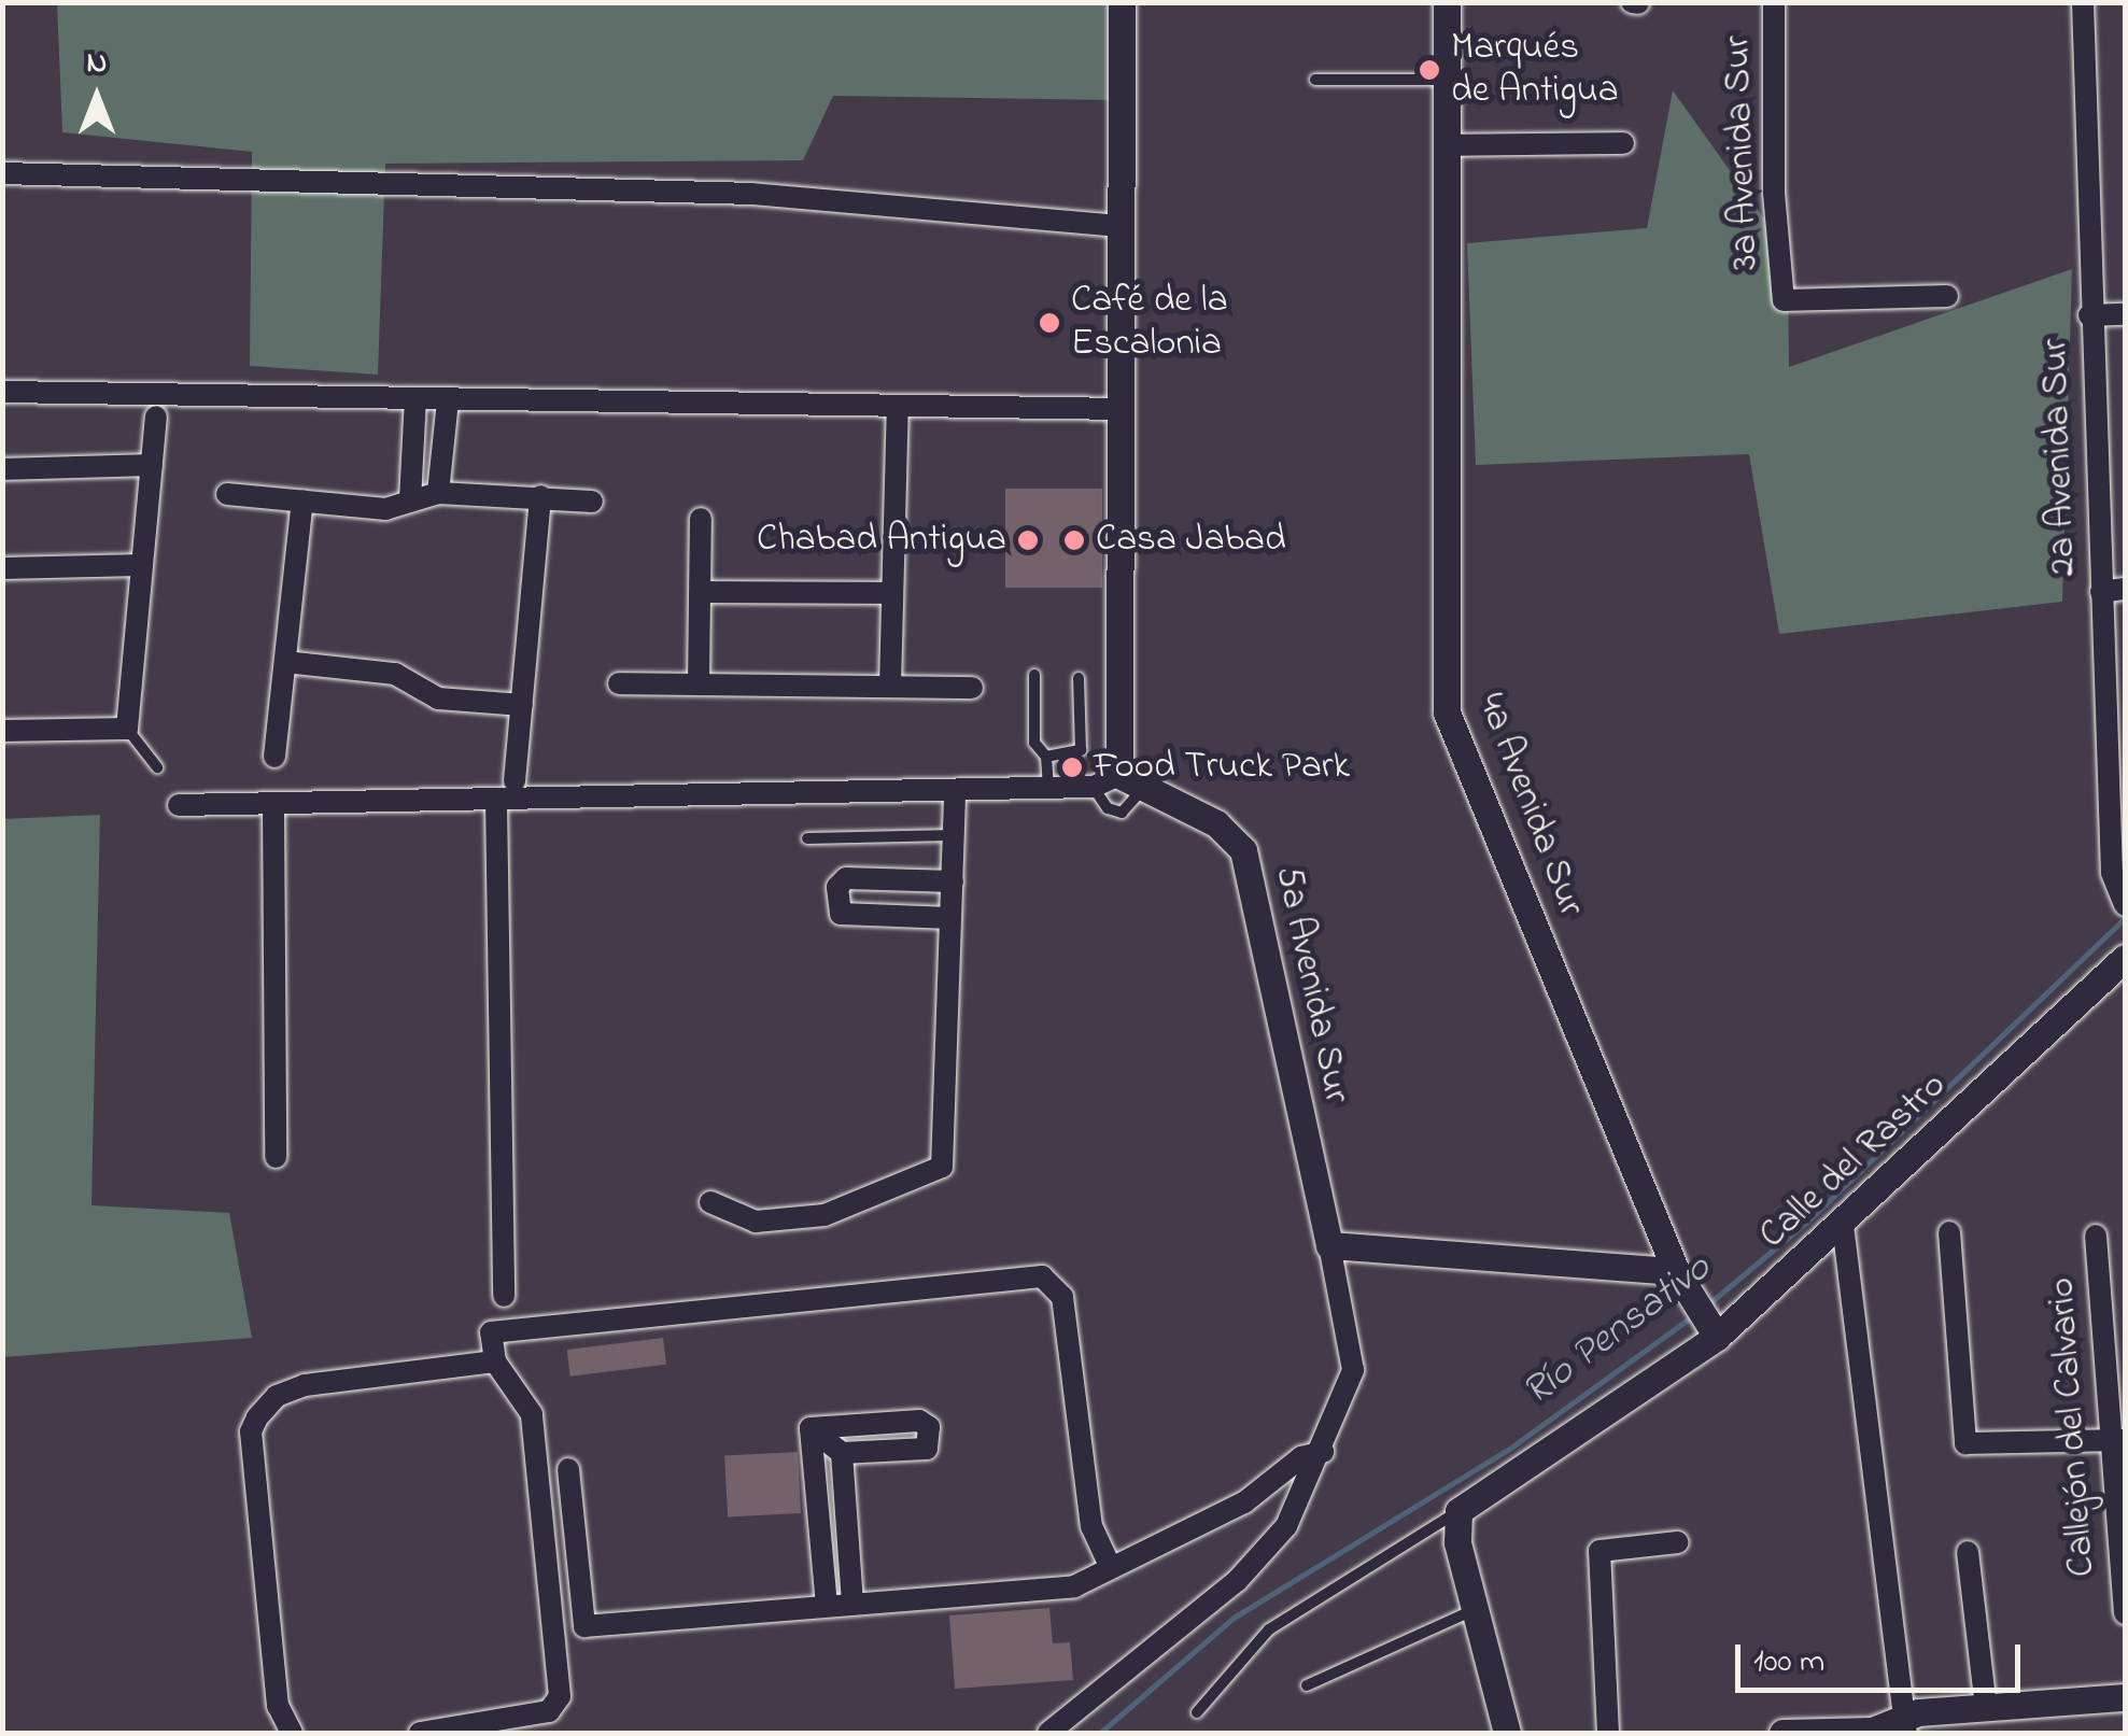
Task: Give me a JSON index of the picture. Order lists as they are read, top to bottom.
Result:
{
  "streets": {
    "street": [
      "3a Avenida Sur",
      "2a Avenida Sur",
      "4a Avenida Sur",
      "5a Avenida Sur",
      "Calle del Rastro",
      "Callejón del Calvario"
    ]
  },
  "crossings": [
    ["4a Avenida Sur", "Calle del Rastro"]
  ],
  "water": ["Río Pensativo"],
  "places": [
    "Marqués de Antigua",
    "Café de la Escalonia",
    "Chabad Antigua",
    "Casa Jabad",
    "Food Truck Park"
  ],
  "scale_bar": "100 m",
  "north": "top"
}
